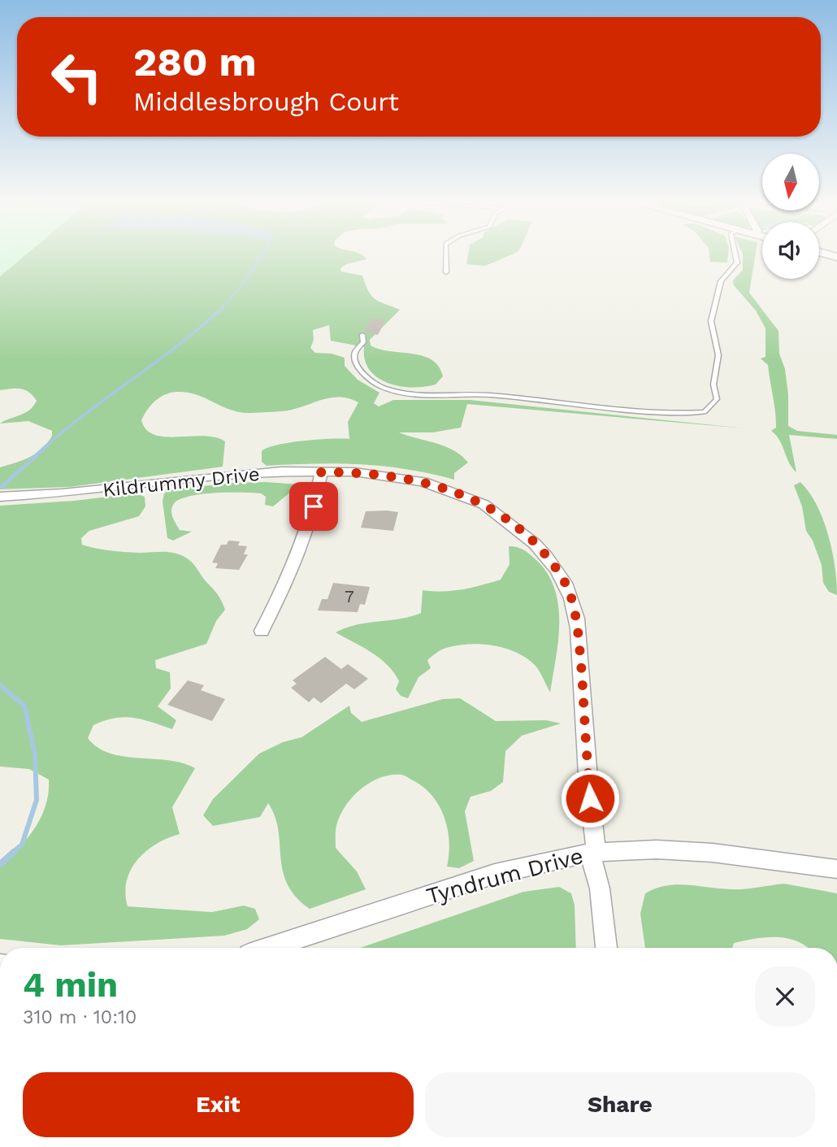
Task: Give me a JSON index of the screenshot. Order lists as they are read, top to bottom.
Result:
{
  "streets": {
    "street": ["Kildrummy Drive", "Tyndrum Drive"]
  },
  "crossings": [
    ["Kildrummy Drive", "Tyndrum Drive"]
  ],
  "house_numbers": ["7"],
  "north": "bottom",
  "page": {
    "turn": ["280 m", "Middlesbrough Court"],
    "heading": ["4 min", "310 m · 10:10"],
    "buttons": ["Exit", "Share"]
  }
}
